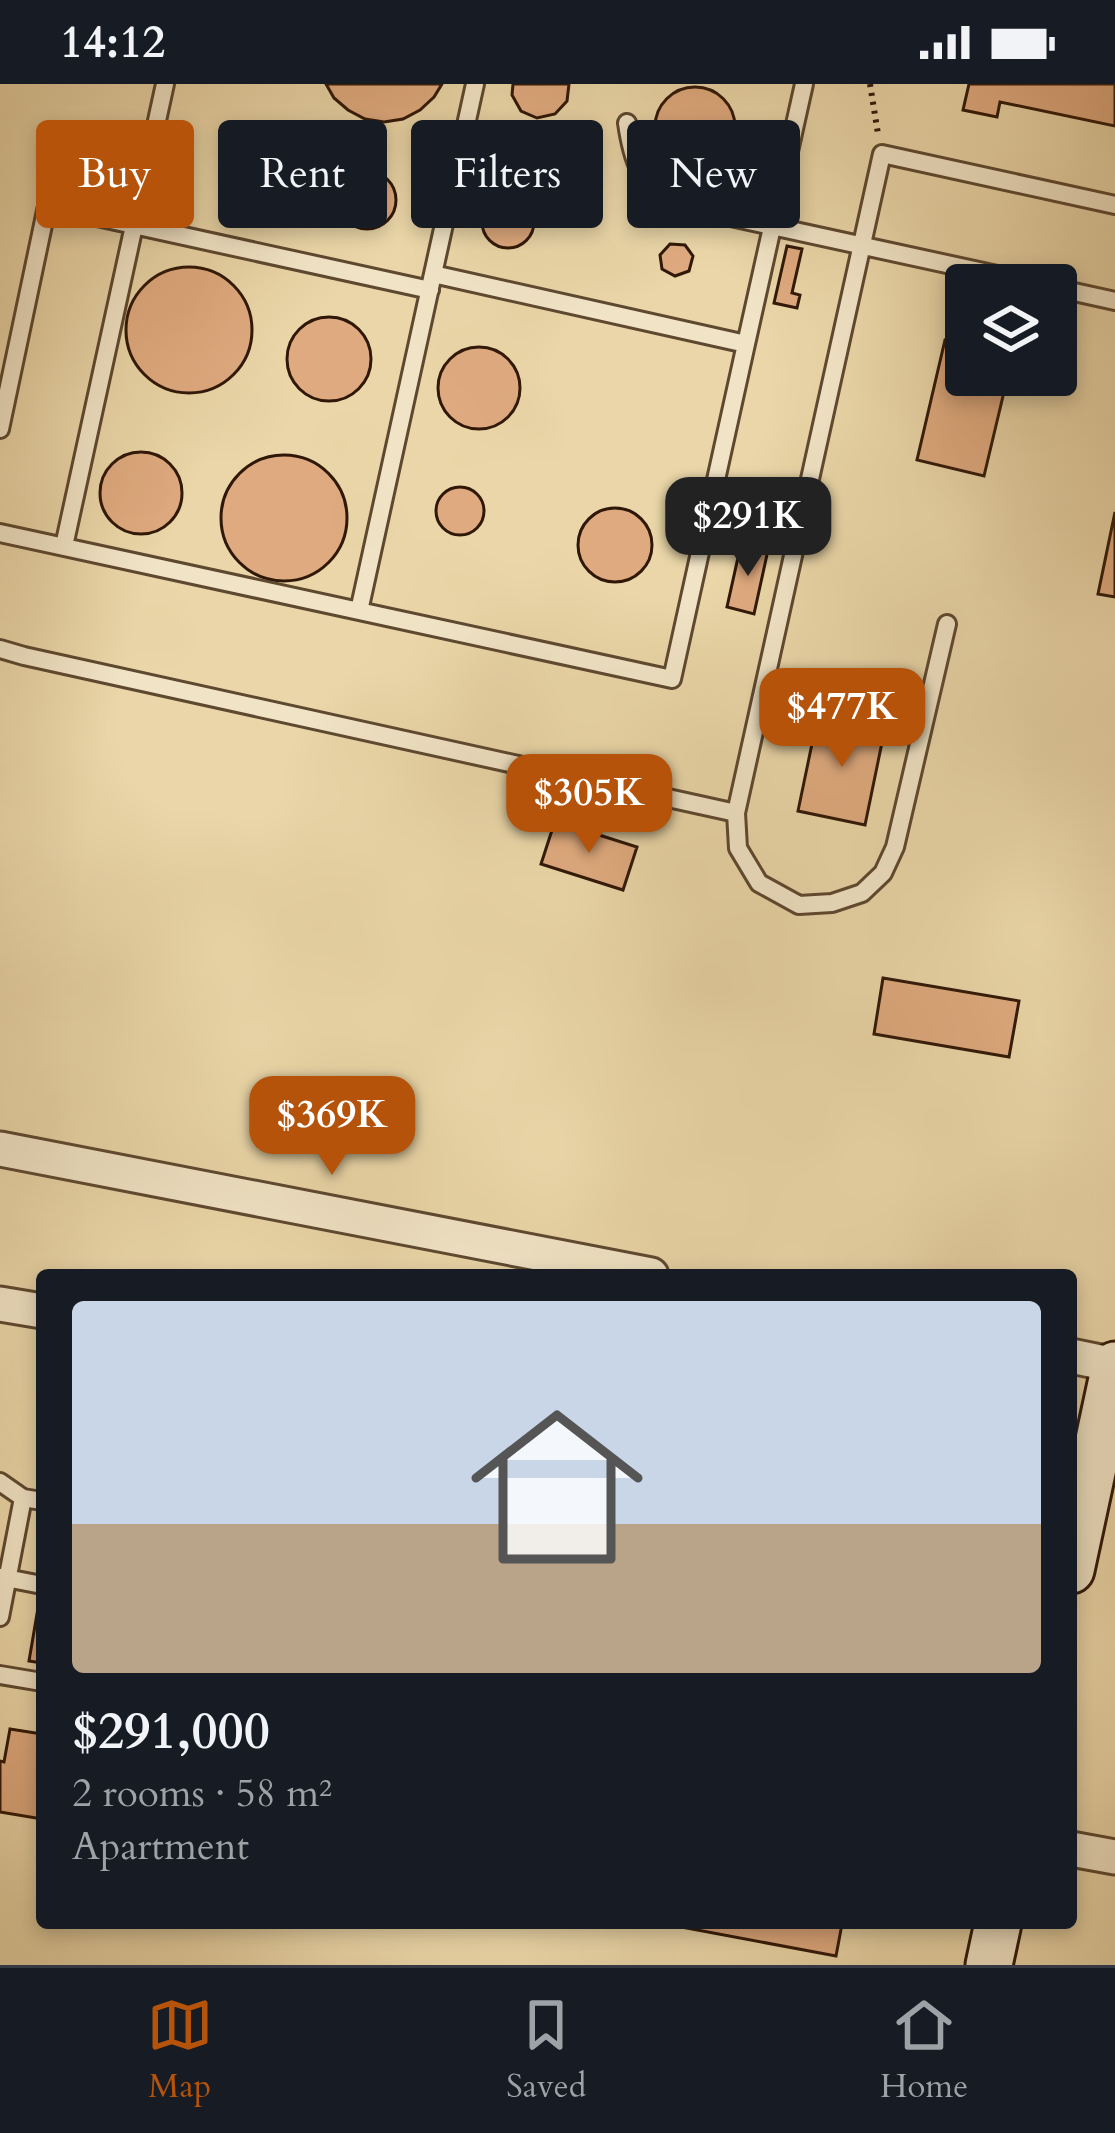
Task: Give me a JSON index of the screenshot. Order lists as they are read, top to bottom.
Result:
{
  "page": {
    "status": "14:12",
    "chip": [
      "Buy",
      "Rent",
      "Filters",
      "New"
    ],
    "price": [
      "$291K",
      "$477K",
      "$305K",
      "$369K"
    ],
    "list": [
      {
        "name": "$291,000",
        "note": "2 rooms · 58 m² · Apartment"
      }
    ],
    "tabs": ["Map", "Saved", "Home"]
  }
}
